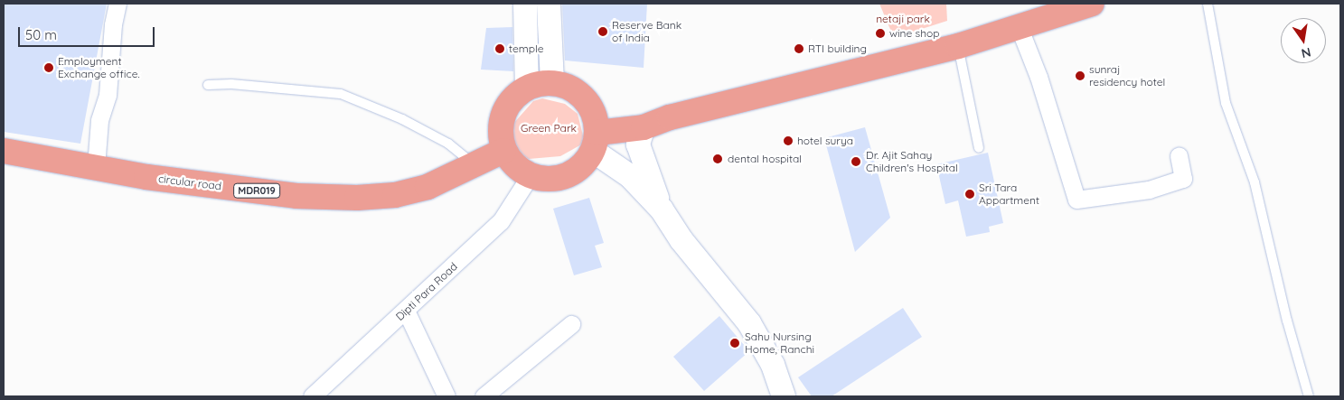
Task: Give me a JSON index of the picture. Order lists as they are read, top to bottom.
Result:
{
  "streets": {
    "main road": ["circular road", "MDR019"],
    "street": ["Dipti Para Road"]
  },
  "crossings": [
    ["circular road", "Dipti Para Road"]
  ],
  "parks": ["netaji park", "Green Park"],
  "places": [
    "Reserve Bank of India",
    "wine shop",
    "temple",
    "RTI building",
    "Employment Exchange office.",
    "sunraj residency hotel",
    "hotel surya",
    "dental hospital",
    "Dr. Ajit Sahay Children's Hospital",
    "Sri Tara Appartment",
    "Sahu Nursing Home, Ranchi"
  ],
  "scale_bar": "50 m",
  "north": "bottom"
}
